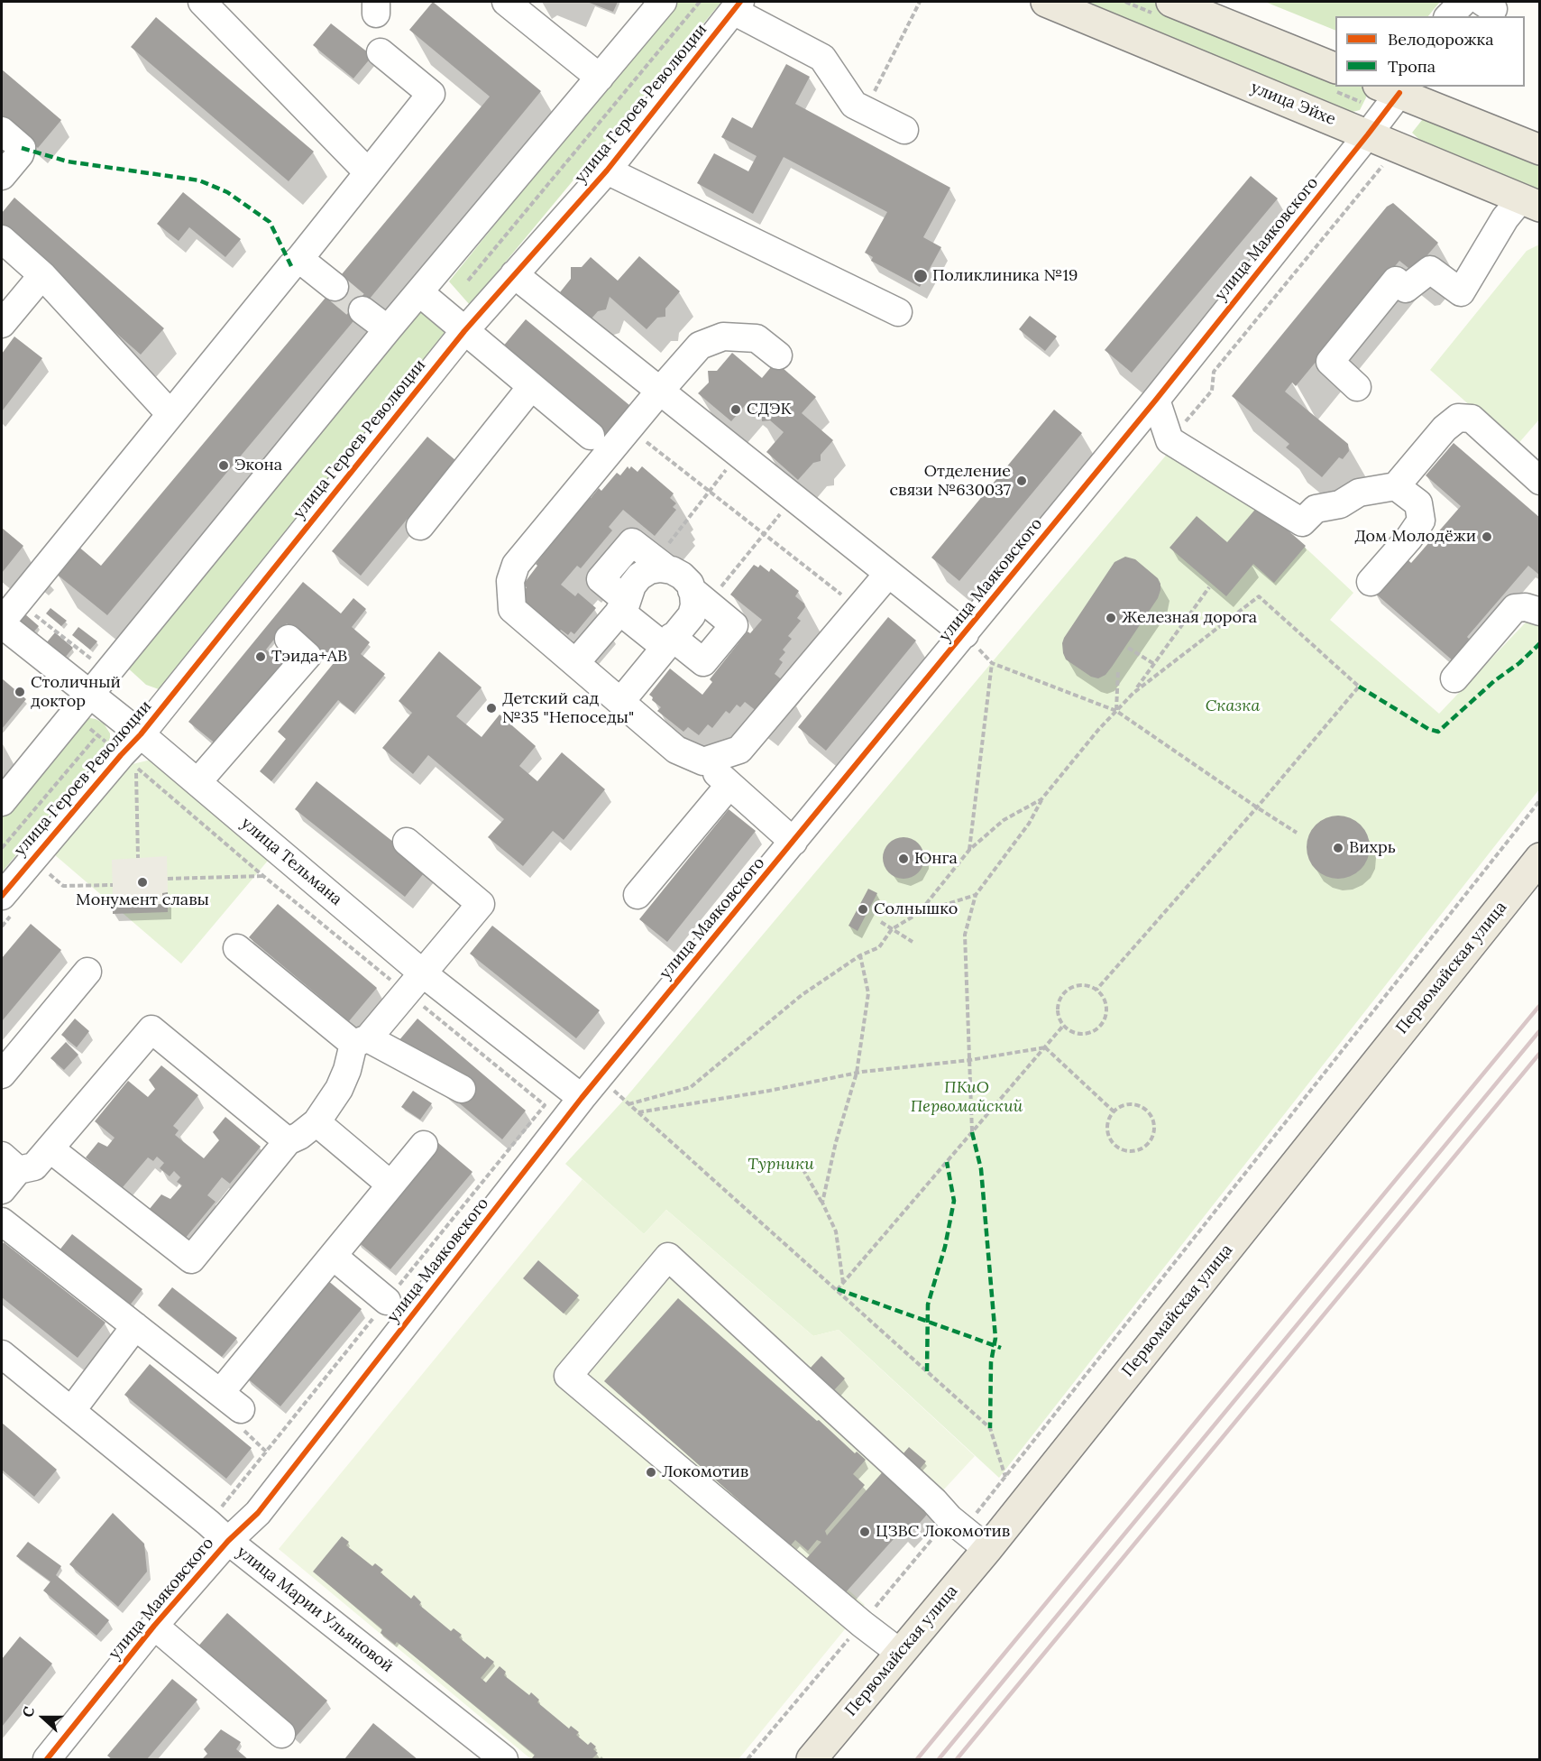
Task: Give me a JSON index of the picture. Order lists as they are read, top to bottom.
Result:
{
  "streets": {
    "main road": ["улица Эйхе", "Первомайская улица"],
    "street": [
      "улица Героев Революции",
      "улица Маяковского",
      "улица Тельмана",
      "улица Марии Ульяновой"
    ]
  },
  "crossings": [
    ["улица Героев Революции", "улица Тельмана"],
    ["улица Эйхе", "улица Маяковского"],
    ["улица Маяковского", "улица Тельмана"],
    ["улица Маяковского", "улица Марии Ульяновой"]
  ],
  "parks": ["Сказка", "ПКиО Первомайский", "Турники"],
  "places": [
    "Поликлиника №19",
    "СДЭК",
    "Экона",
    "Отделение связи №630037",
    "Дом Молодёжи",
    "Железная дорога",
    "Тэида+АВ",
    "Столичный доктор",
    "Детский сад №35 \"Непоседы\"",
    "Вихрь",
    "Юнга",
    "Монумент славы",
    "Солнышко",
    "Локомотив",
    "ЦЗВС Локомотив"
  ],
  "legend": ["Велодорожка", "Тропа"],
  "north": "left"
}
